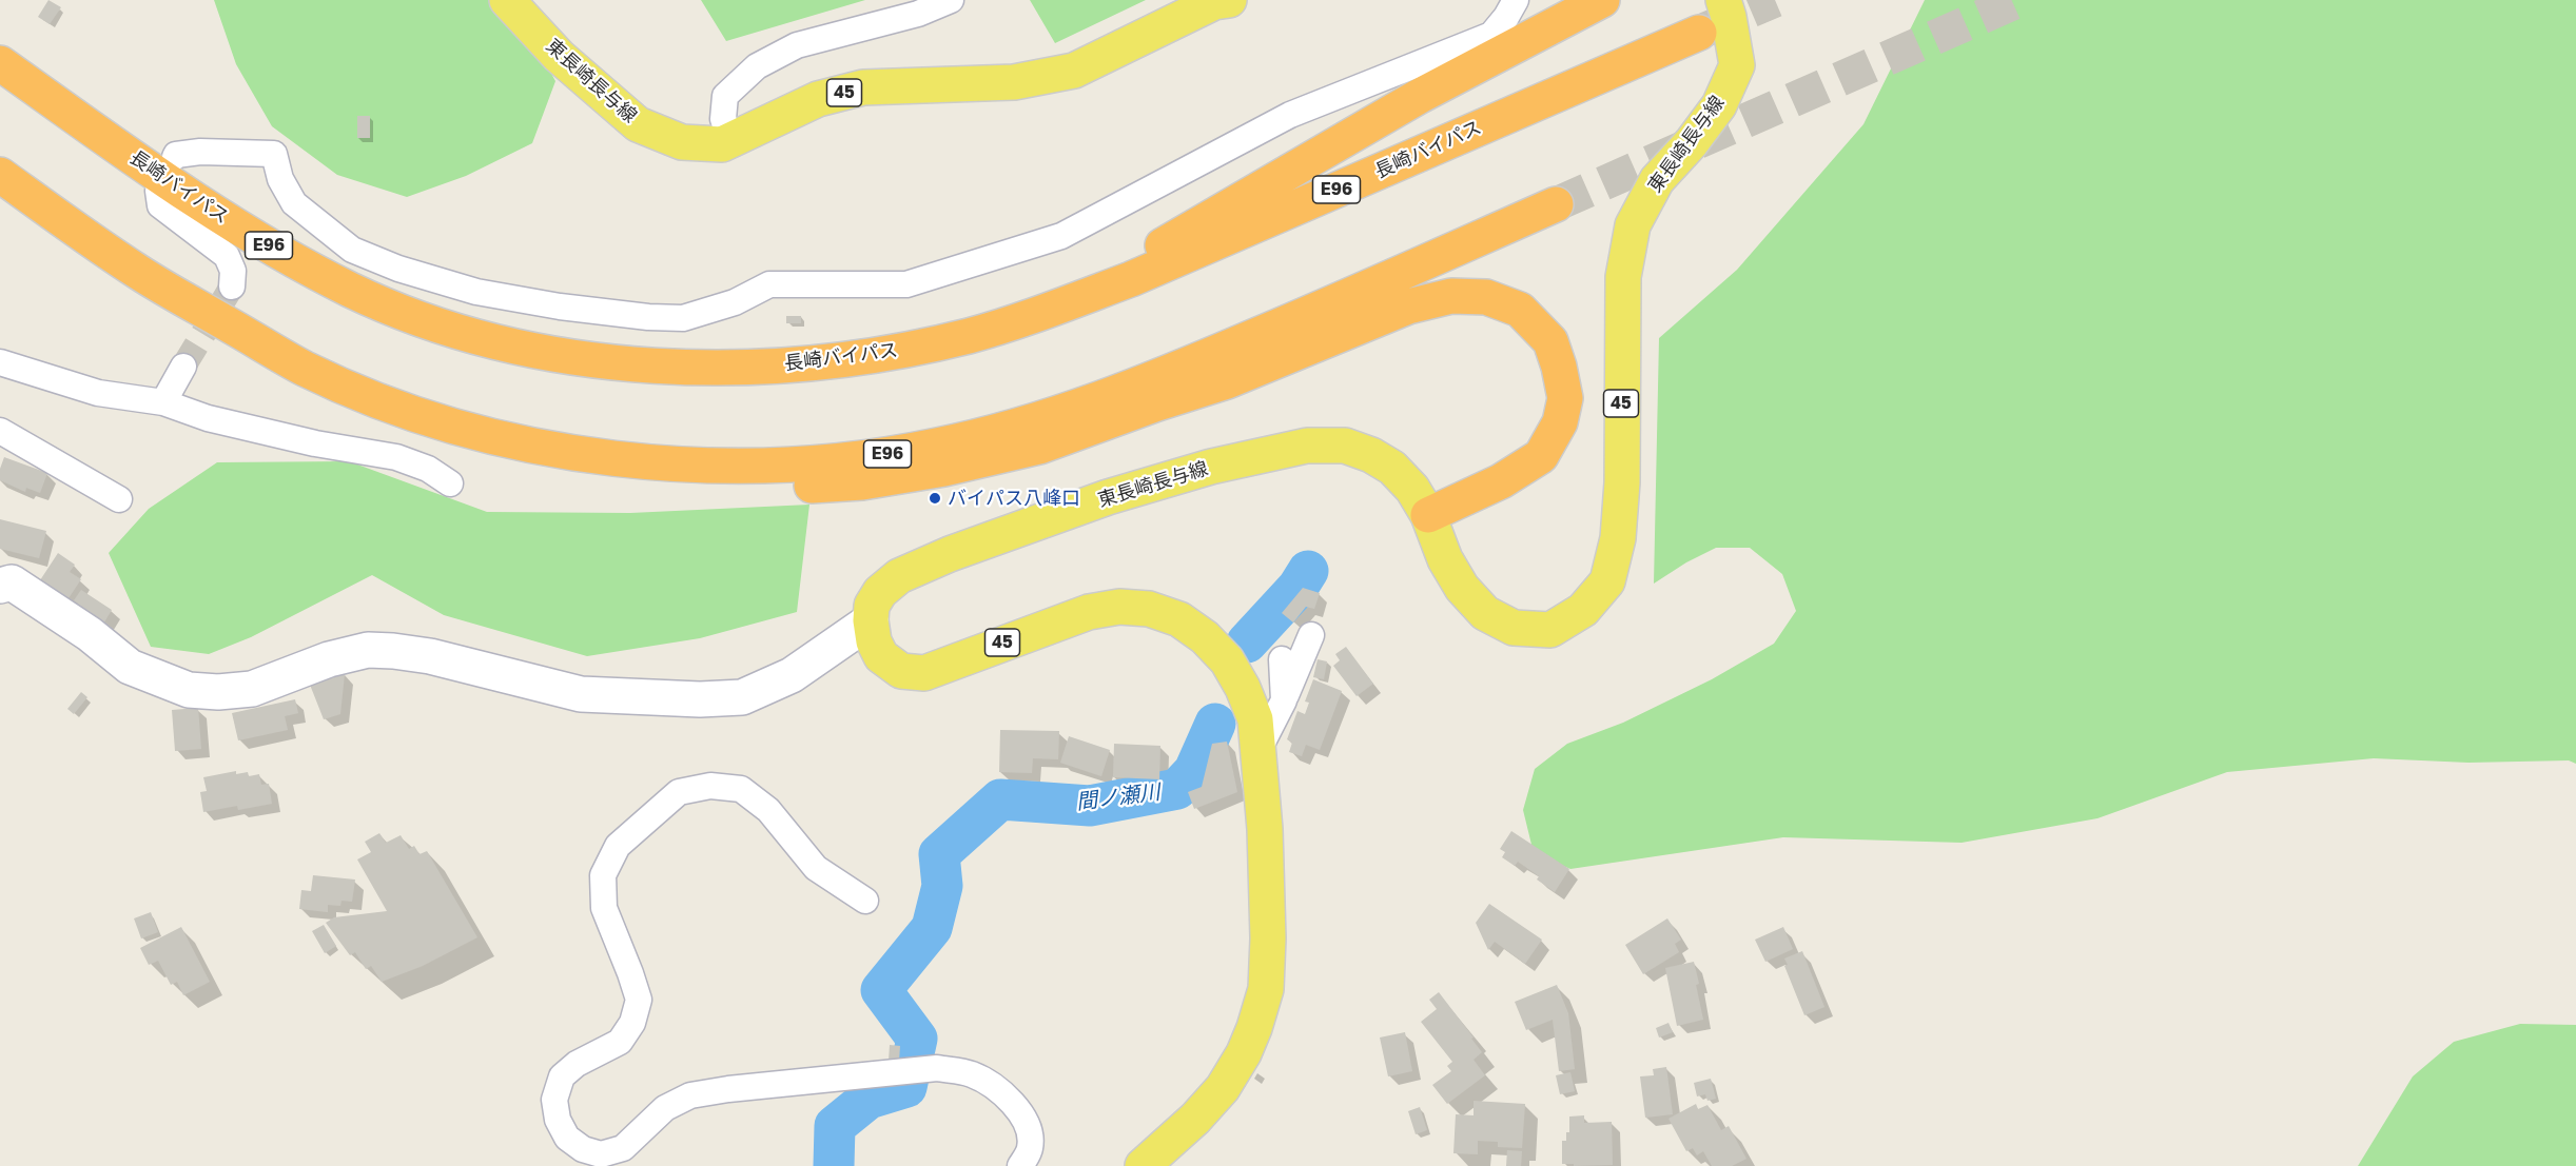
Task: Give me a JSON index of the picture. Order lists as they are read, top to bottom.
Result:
{
  "streets": {
    "highway": ["長崎バイパス", "E96"],
    "main road": ["東長崎長与線", "45"]
  },
  "crossings": [
    ["東長崎長与線", "45"]
  ],
  "water": ["間ノ瀬川"],
  "places": ["バイパス八峰口"]
}
